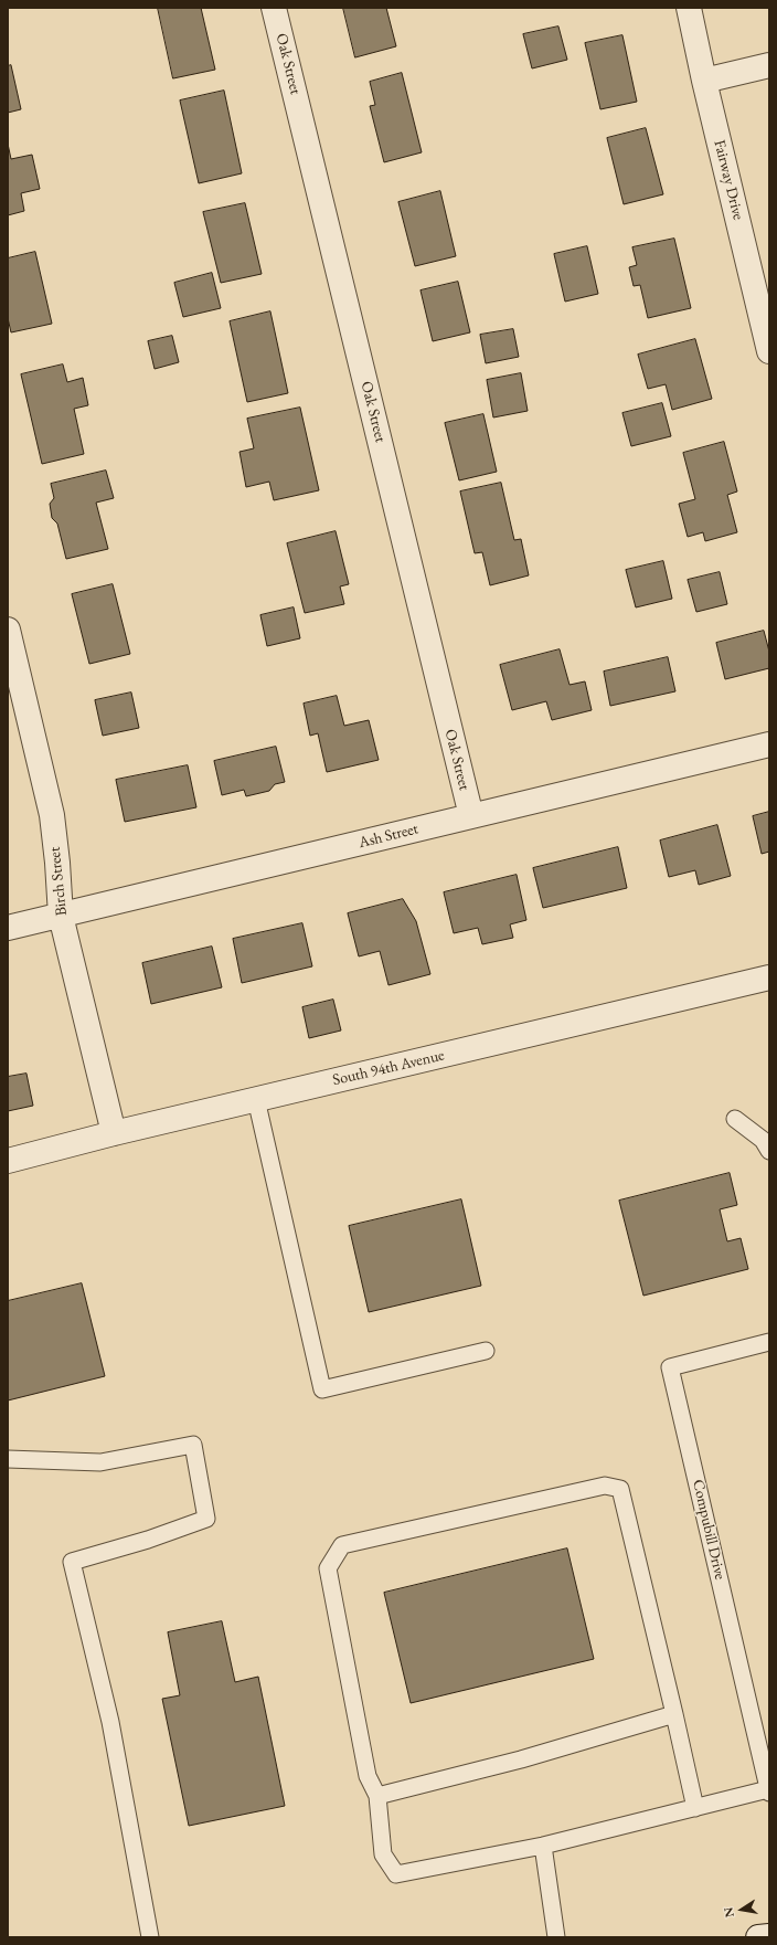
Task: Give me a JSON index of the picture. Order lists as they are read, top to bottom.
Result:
{
  "streets": {
    "street": [
      "Oak Street",
      "Fairway Drive",
      "Ash Street",
      "Birch Street",
      "South 94th Avenue"
    ],
    "lane": ["Compubill Drive"]
  },
  "crossings": [
    ["Oak Street", "Ash Street"],
    ["Ash Street", "Birch Street"],
    ["Birch Street", "South 94th Avenue"]
  ],
  "north": "left"
}
